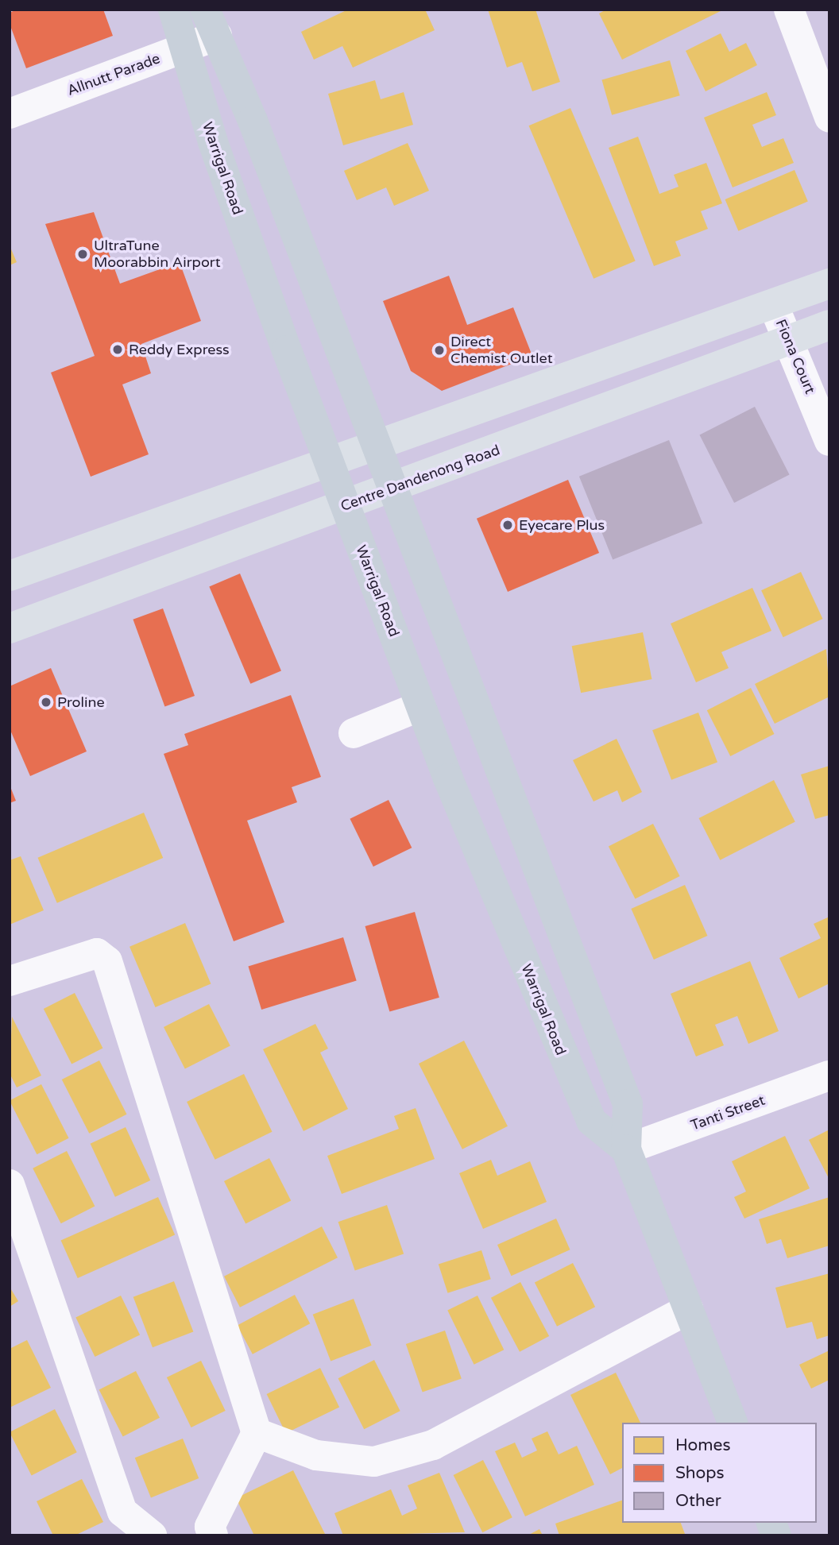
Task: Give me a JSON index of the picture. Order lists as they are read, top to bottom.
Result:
{
  "streets": {
    "highway": ["Warrigal Road"],
    "main road": ["Centre Dandenong Road"],
    "street": ["Allnutt Parade", "Fiona Court", "Tanti Street"]
  },
  "crossings": [
    ["Allnutt Parade", "Warrigal Road"],
    ["Warrigal Road", "Centre Dandenong Road"],
    ["Warrigal Road", "Tanti Street"],
    ["Fiona Court", "Centre Dandenong Road"]
  ],
  "places": [
    "UltraTune Moorabbin Airport",
    "Reddy Express",
    "Direct Chemist Outlet",
    "Eyecare Plus",
    "Proline"
  ],
  "legend": ["Homes", "Shops", "Other"]
}
